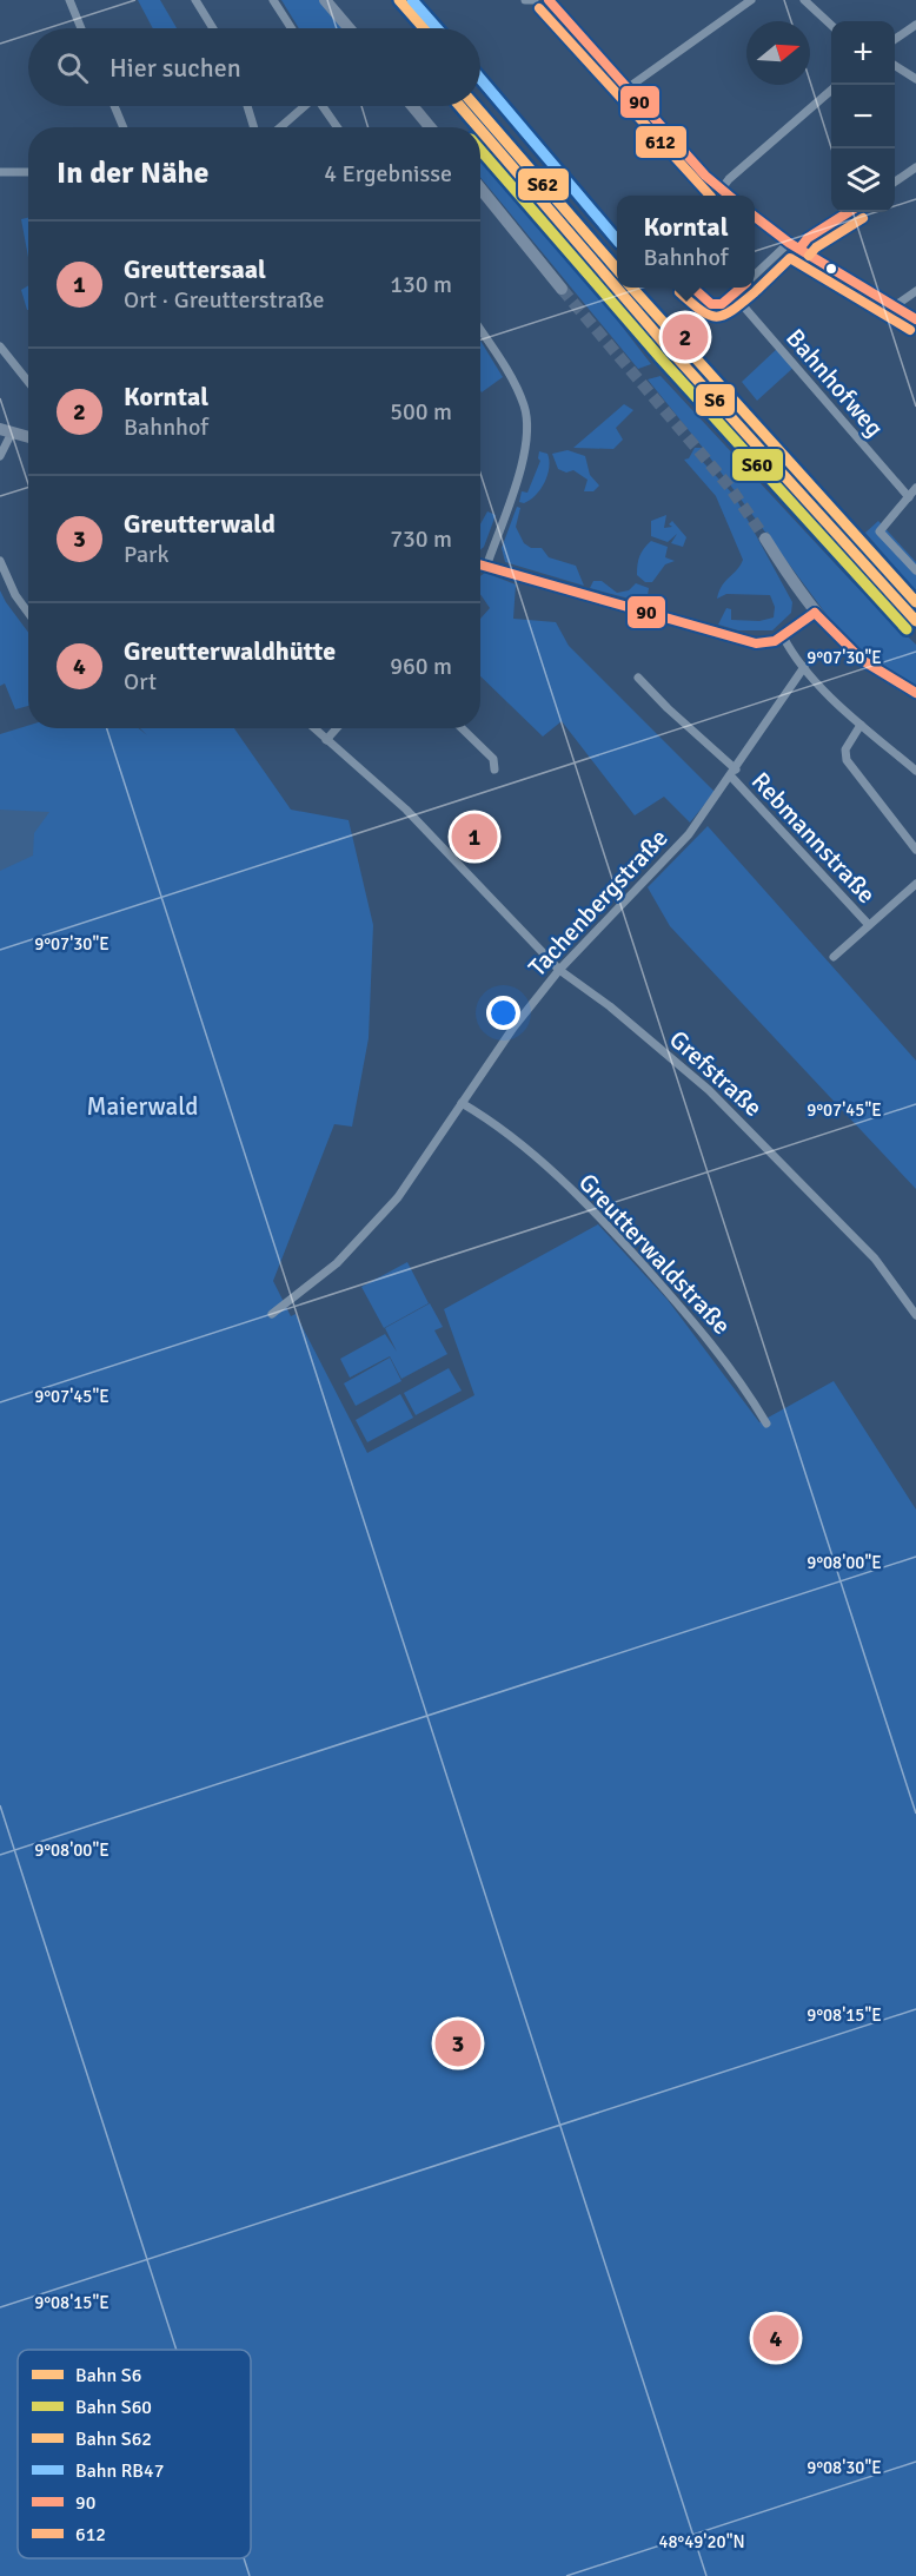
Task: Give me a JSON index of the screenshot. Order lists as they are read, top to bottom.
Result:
{
  "streets": {
    "street": [
      "Bahnhofweg",
      "Rebmannstraße",
      "Tachenbergstraße",
      "Grefstraße",
      "Greutterwaldstraße"
    ]
  },
  "crossings": [
    ["Rebmannstraße", "Tachenbergstraße"],
    ["Tachenbergstraße", "Grefstraße"],
    ["Tachenbergstraße", "Greutterwaldstraße"]
  ],
  "parks": ["Maierwald"],
  "lines": [
    "rail line S6",
    "rail line RB47",
    "transit line 90",
    "transit line 612",
    "rail line S62",
    "rail line S60"
  ],
  "legend": [
    "Bahn S6",
    "Bahn S60",
    "Bahn S62",
    "Bahn RB47",
    "90",
    "612"
  ],
  "north": "right",
  "page": {
    "map_buttons": ["+", "−"],
    "search": "Hier suchen",
    "heading": ["In der Nähe", "4 Ergebnisse"],
    "popup": ["Korntal", "Bahnhof"],
    "list": [
      {
        "mark": "1",
        "name": "Greuttersaal",
        "note": "Ort · Greutterstraße",
        "value": "130 m"
      },
      {
        "mark": "2",
        "name": "Korntal",
        "note": "Bahnhof",
        "value": "500 m"
      },
      {
        "mark": "3",
        "name": "Greutterwald",
        "note": "Park",
        "value": "730 m"
      },
      {
        "mark": "4",
        "name": "Greutterwaldhütte",
        "note": "Ort",
        "value": "960 m"
      }
    ],
    "pins": [
      "2",
      "1",
      "3",
      "4"
    ]
  },
  "coordinates": [
    "9°07'30\"E",
    "9°07'45\"E",
    "9°08'00\"E",
    "9°08'15\"E",
    "9°08'30\"E",
    "48°49'20\"N"
  ]
}
